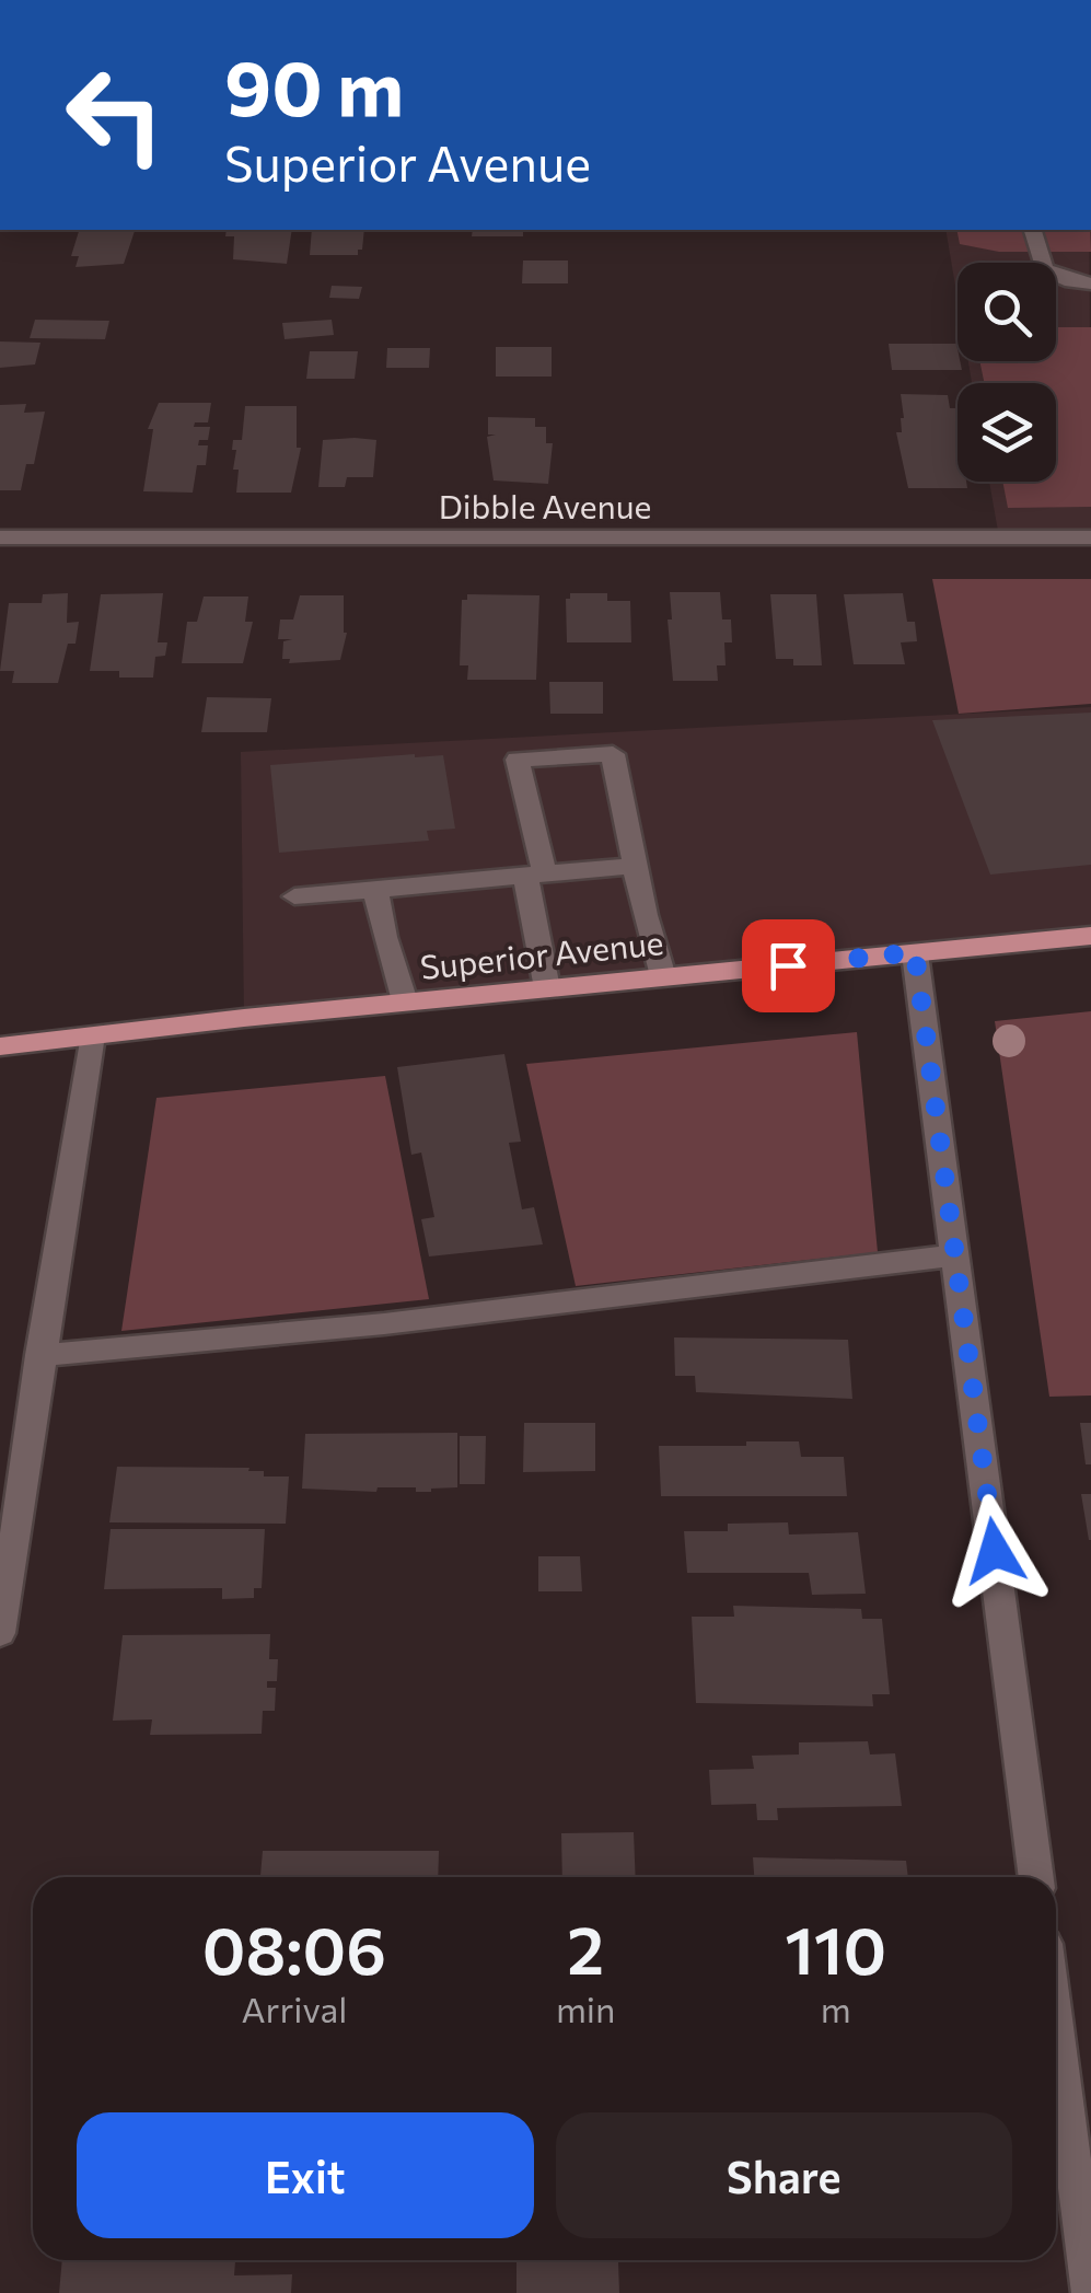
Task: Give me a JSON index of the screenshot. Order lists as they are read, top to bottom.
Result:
{
  "streets": {
    "main road": ["Superior Avenue"],
    "street": ["Dibble Avenue"]
  },
  "page": {
    "turn": ["90 m", "Superior Avenue"],
    "eta": [
      "08:06",
      "Arrival",
      "2",
      "min",
      "110",
      "m"
    ],
    "buttons": ["Exit", "Share"]
  }
}
